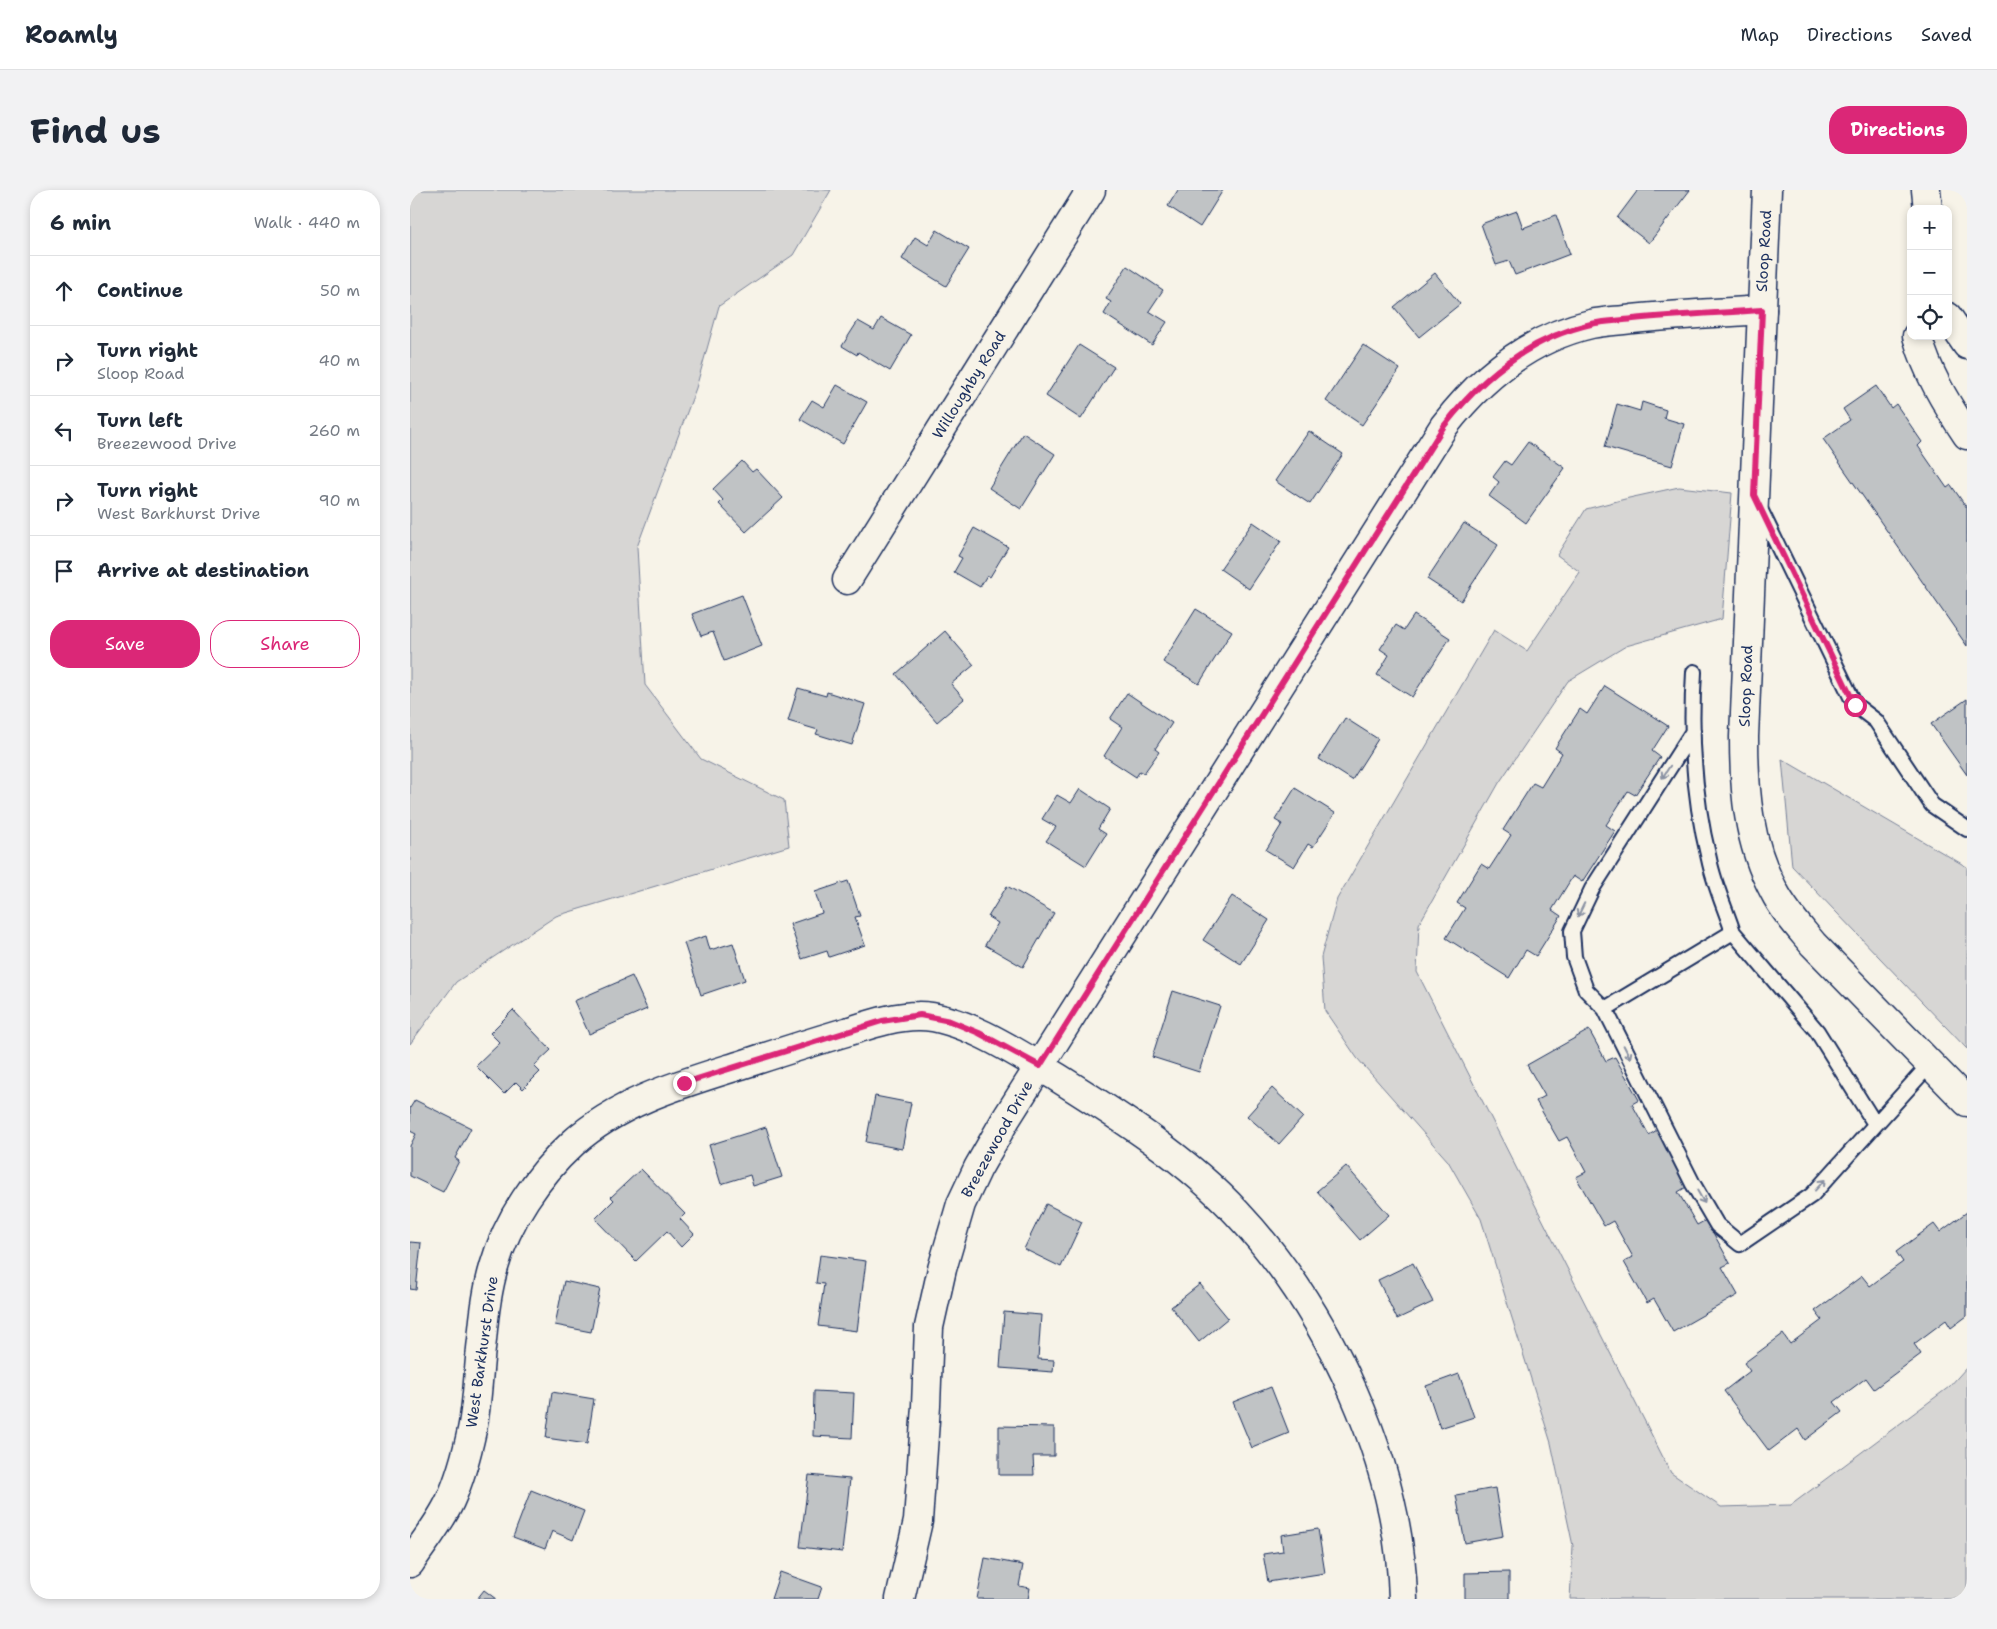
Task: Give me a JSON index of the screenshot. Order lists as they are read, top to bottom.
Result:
{
  "streets": {
    "street": [
      "Sloop Road",
      "Willoughby Road",
      "Breezewood Drive",
      "West Barkhurst Drive"
    ]
  },
  "crossings": [
    ["Sloop Road", "Breezewood Drive"],
    ["Breezewood Drive", "West Barkhurst Drive"]
  ],
  "page": {
    "header": "Roamly",
    "nav": ["Map", "Directions", "Saved"],
    "buttons": [
      "Directions",
      ["Save", "Share"]
    ],
    "title": "Find us",
    "heading": ["6 min", "Walk · 440 m"],
    "map_buttons": ["+", "−"],
    "list": [
      ["Continue", "50 m"],
      ["Turn right", "Sloop Road", "40 m"],
      ["Turn left", "Breezewood Drive", "260 m"],
      ["Turn right", "West Barkhurst Drive", "90 m"],
      "Arrive at destination"
    ]
  }
}
